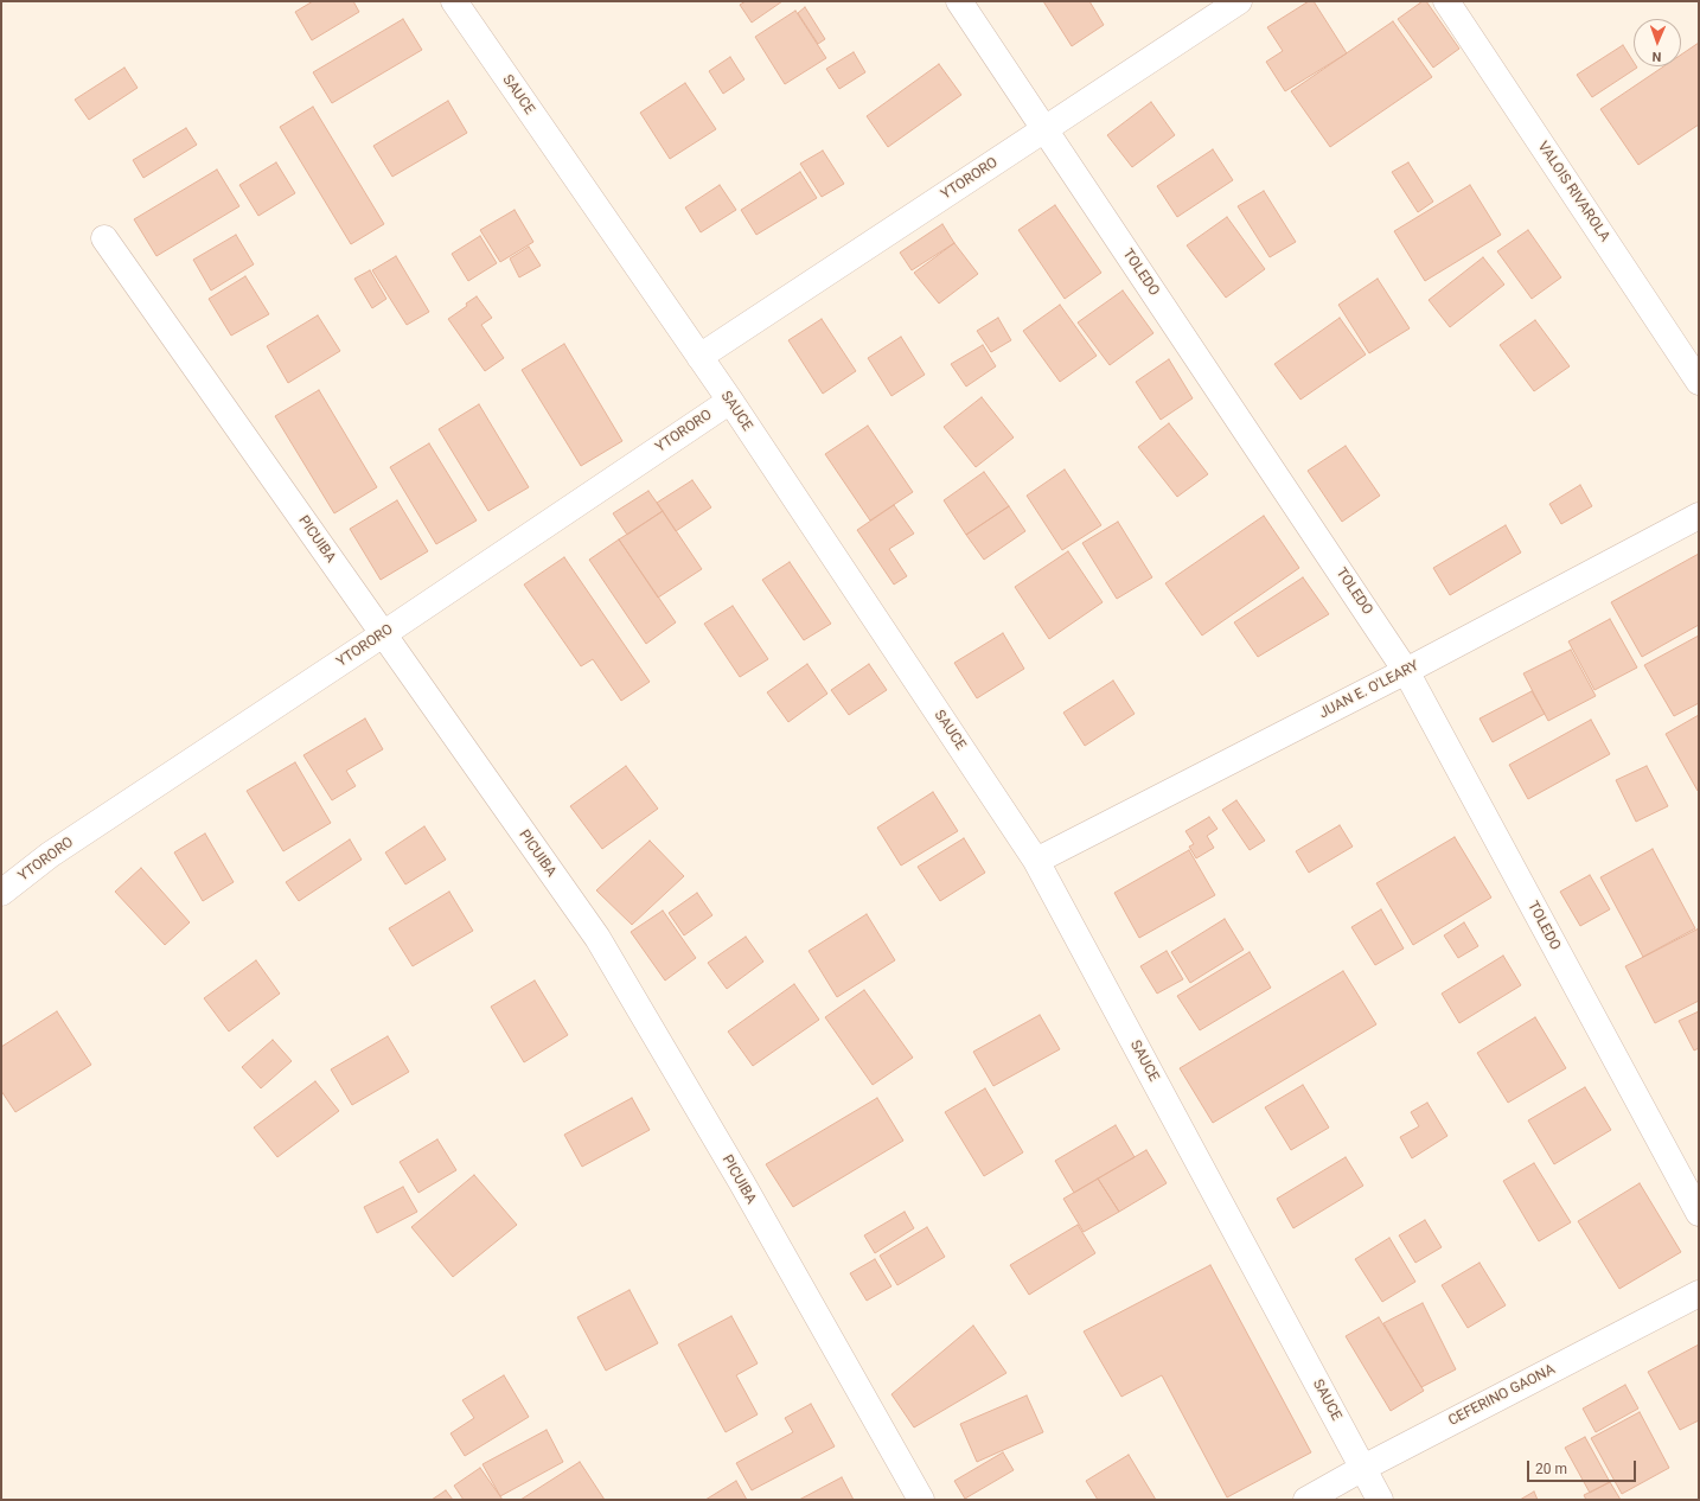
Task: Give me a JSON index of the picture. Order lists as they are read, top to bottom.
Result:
{
  "streets": {
    "street": [
      "SAUCE",
      "YTORORO",
      "VALOIS RIVAROLA",
      "TOLEDO",
      "PICUIBA",
      "JUAN E. O'LEARY",
      "CEFERINO GAONA"
    ]
  },
  "crossings": [
    ["SAUCE", "YTORORO"],
    ["SAUCE", "JUAN E. O'LEARY"],
    ["SAUCE", "CEFERINO GAONA"],
    ["YTORORO", "TOLEDO"],
    ["YTORORO", "PICUIBA"],
    ["TOLEDO", "JUAN E. O'LEARY"]
  ],
  "scale_bar": "20 m",
  "north": "bottom"
}
